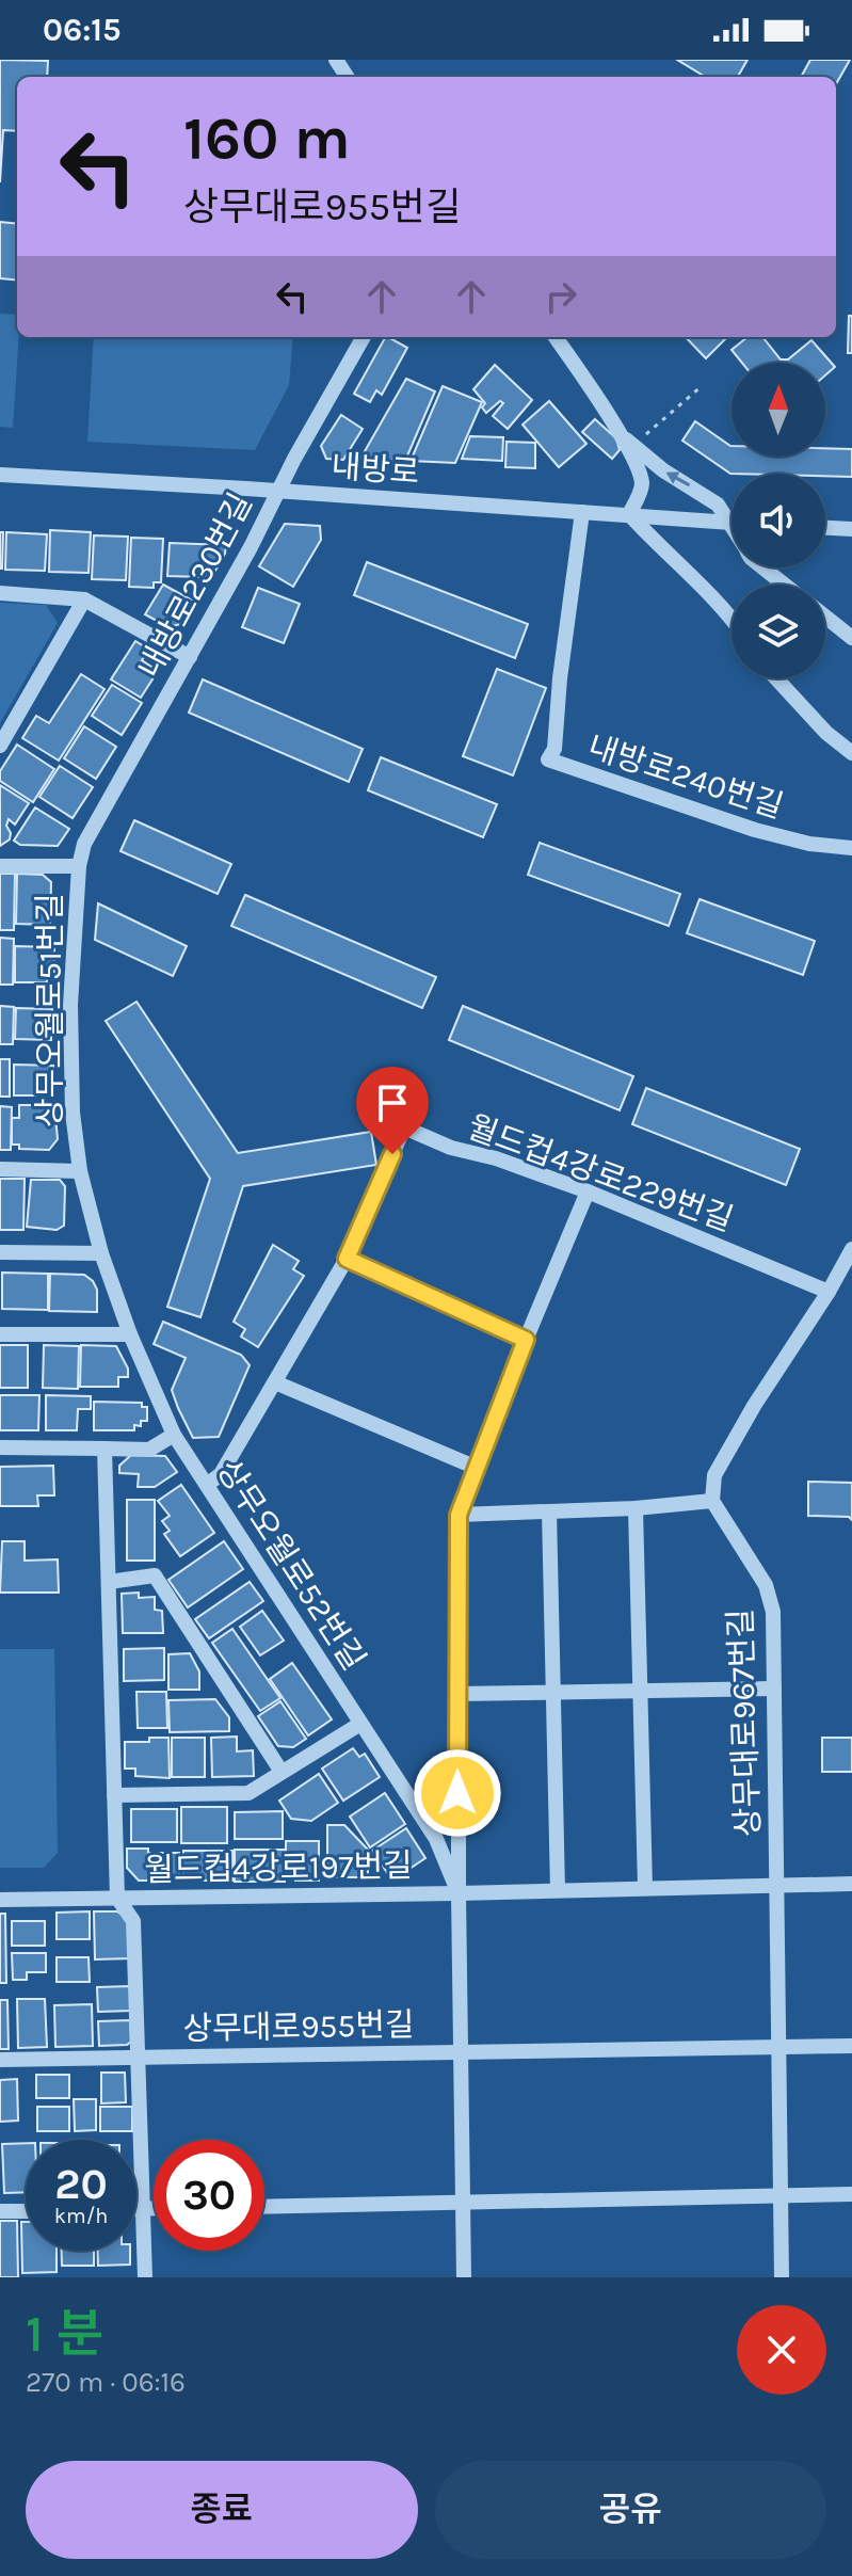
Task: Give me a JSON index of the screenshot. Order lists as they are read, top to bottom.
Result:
{
  "streets": {
    "street": [
      "내방로",
      "내방로230번길",
      "내방로240번길",
      "상무오월로51번길",
      "월드컵4강로229번길",
      "상무오월로52번길",
      "상무대로967번길",
      "월드컵4강로197번길",
      "상무대로955번길"
    ]
  },
  "crossings": [
    ["내방로", "내방로230번길"],
    ["내방로", "내방로240번길"],
    ["내방로230번길", "상무오월로51번길"],
    ["상무오월로51번길", "상무오월로52번길"],
    ["월드컵4강로229번길", "상무오월로52번길"],
    ["월드컵4강로229번길", "상무대로955번길"],
    ["상무오월로52번길", "월드컵4강로197번길"],
    ["상무오월로52번길", "상무대로955번길"],
    ["상무대로967번길", "월드컵4강로197번길"],
    ["상무대로967번길", "상무대로955번길"],
    ["월드컵4강로197번길", "상무대로955번길"]
  ],
  "north": "top",
  "page": {
    "status": "06:15",
    "turn": ["160 m", "상무대로955번길"],
    "speed": "20 km/h",
    "limit": "30",
    "heading": ["1 분", "270 m · 06:16"],
    "buttons": ["종료", "공유"]
  }
}
